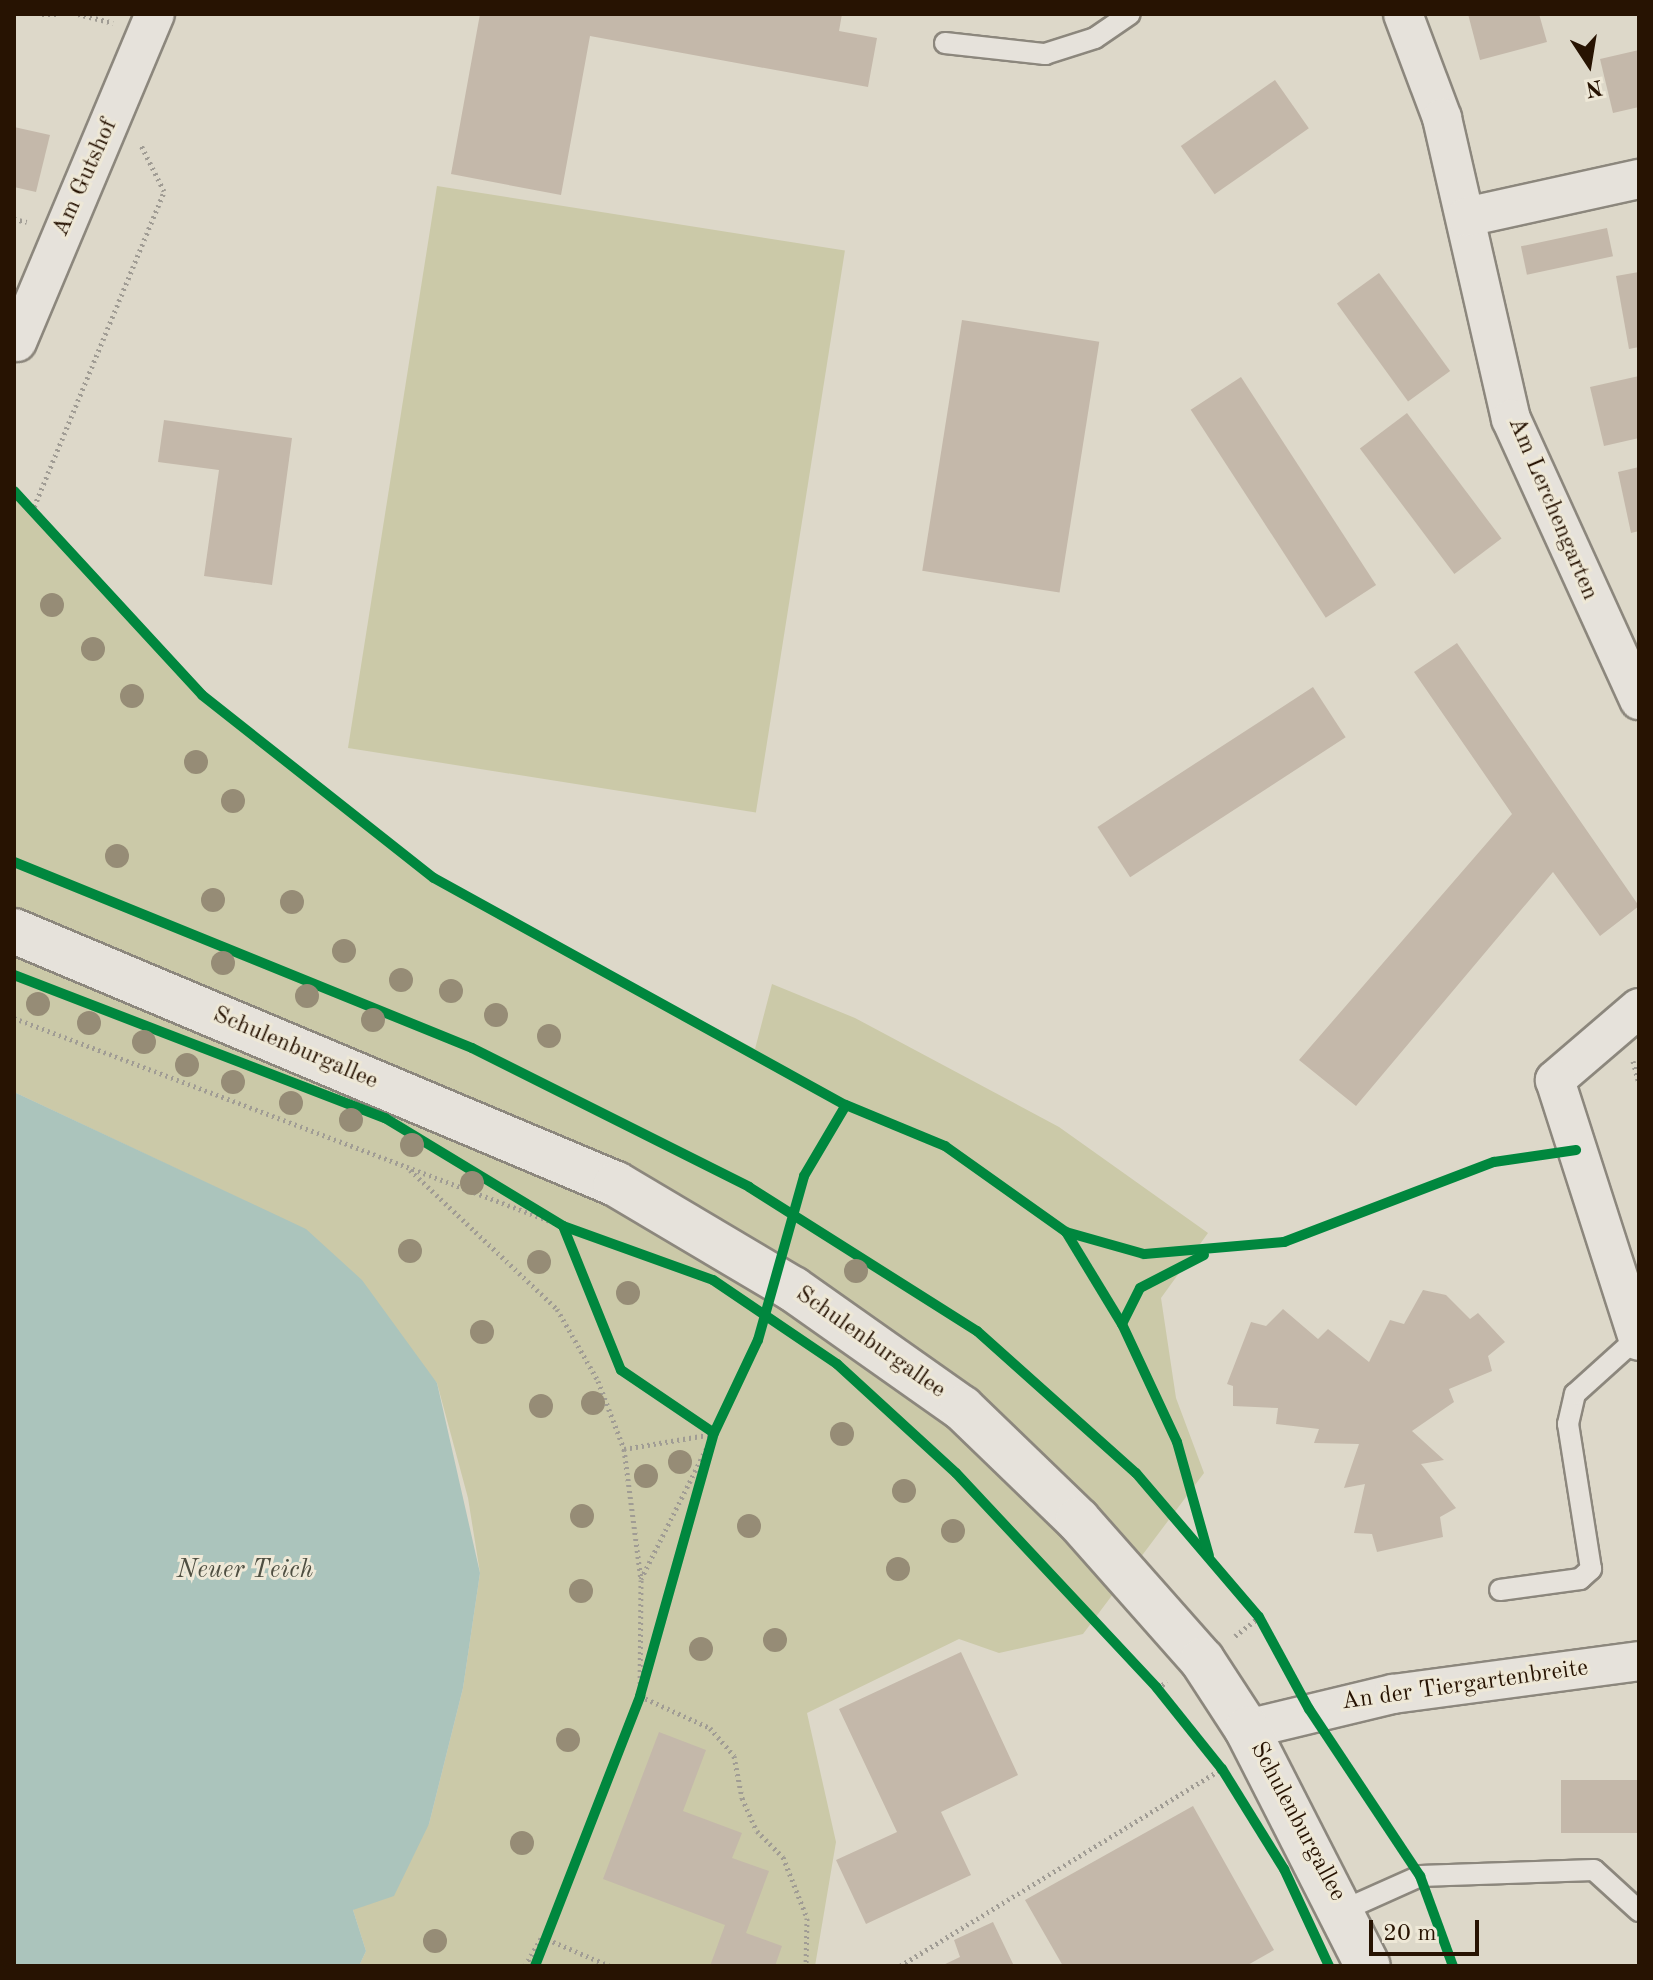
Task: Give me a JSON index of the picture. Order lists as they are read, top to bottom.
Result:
{
  "streets": {
    "street": [
      "Am Gutshof",
      "Am Lerchengarten",
      "Schulenburgallee",
      "An der Tiergartenbreite"
    ]
  },
  "crossings": [
    ["Schulenburgallee", "An der Tiergartenbreite"]
  ],
  "water": ["Neuer Teich"],
  "scale_bar": "20 m",
  "north": "bottom"
}
